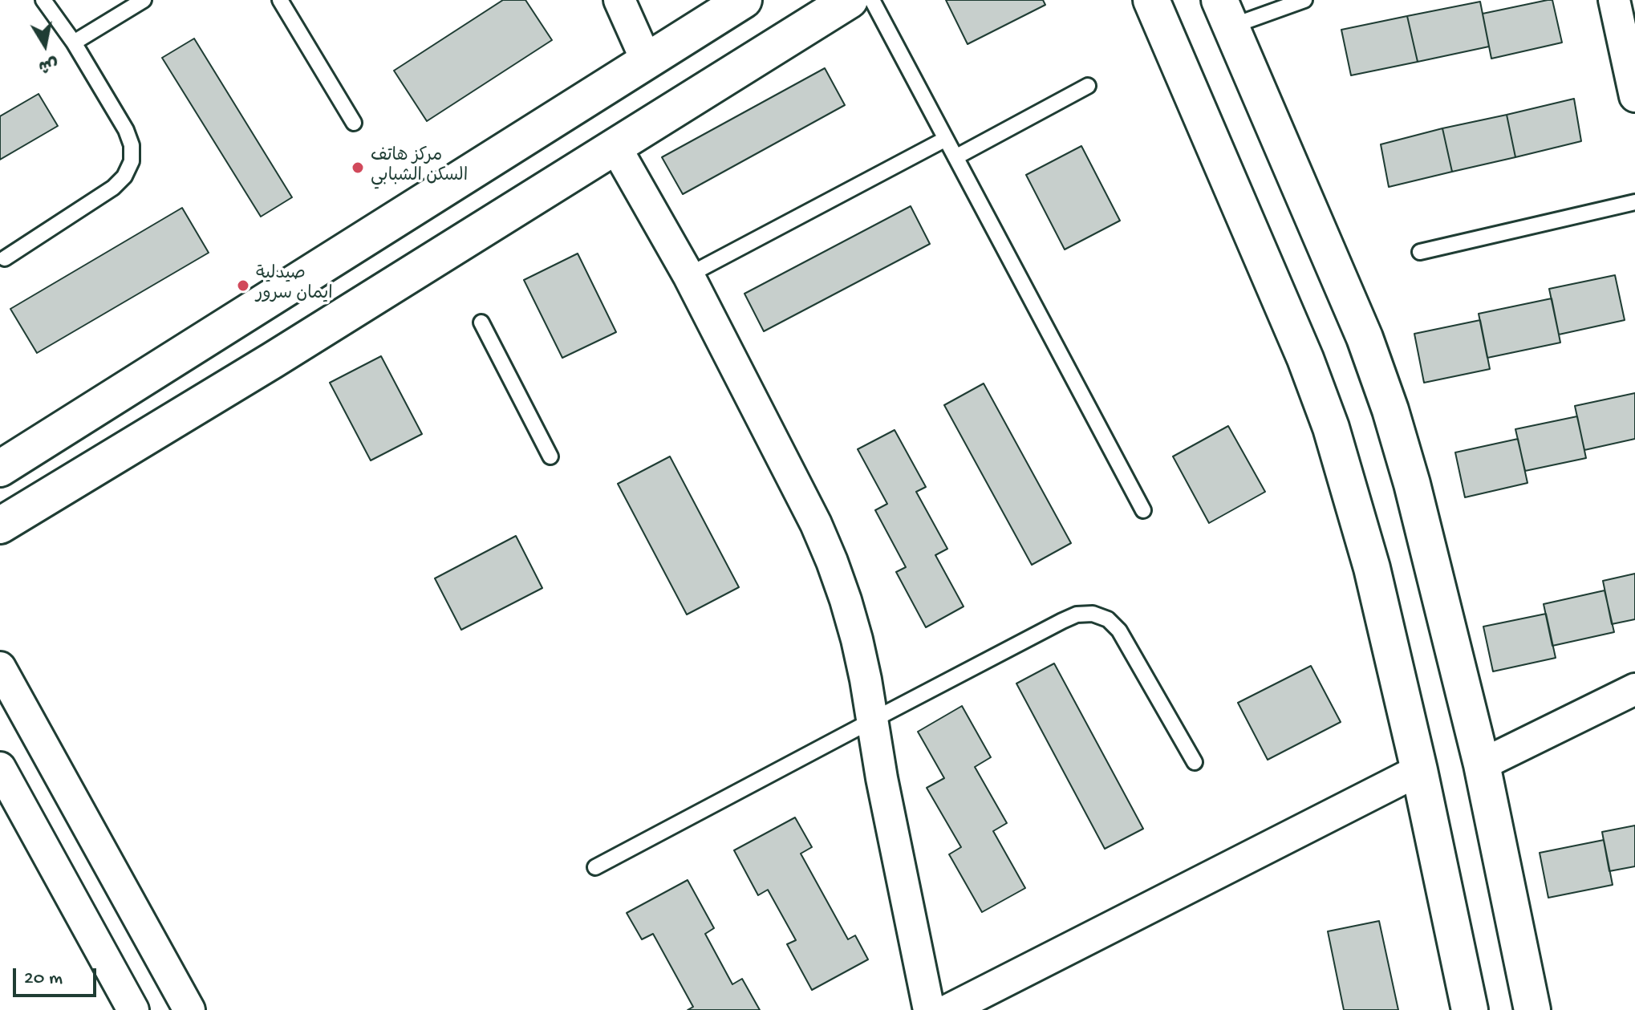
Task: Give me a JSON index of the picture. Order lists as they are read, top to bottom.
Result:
{
  "places": ["مركز هاتف السكن الشبابي", "صيدلية ايمان سرور"],
  "scale_bar": "20 m",
  "north": "bottom"
}
